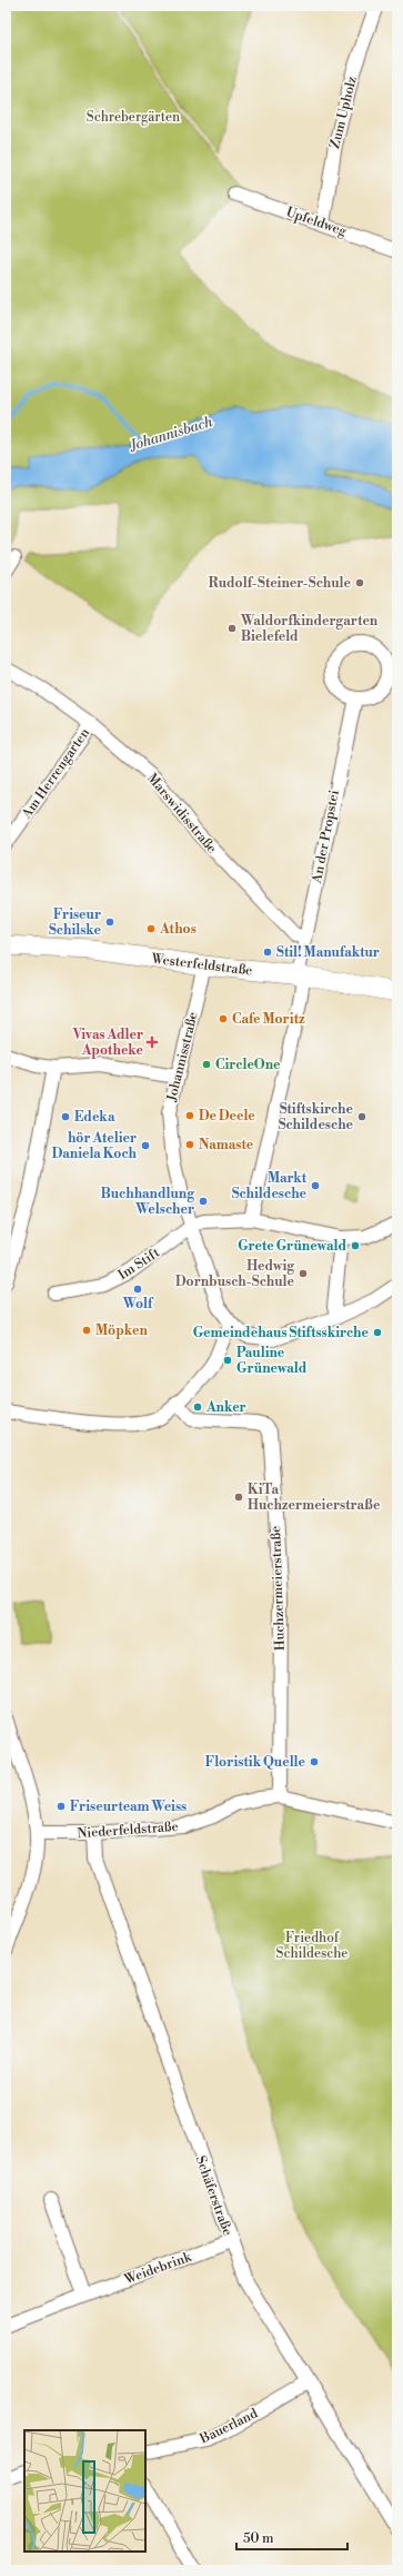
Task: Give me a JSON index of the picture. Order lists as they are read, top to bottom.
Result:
{
  "streets": {
    "main road": ["Westerfeldstraße"],
    "street": [
      "Zum Upholz",
      "Upfeldweg",
      "Am Herrengarten",
      "Marswidisstraße",
      "An der Propstei",
      "Johannisstraße",
      "Im Stift",
      "Huchzermeierstraße",
      "Niederfeldstraße",
      "Schäferstraße",
      "Weidebrink",
      "Bauerland"
    ]
  },
  "crossings": [
    ["Zum Upholz", "Upfeldweg"],
    ["Am Herrengarten", "Marswidisstraße"],
    ["Marswidisstraße", "An der Propstei"],
    ["An der Propstei", "Westerfeldstraße"],
    ["Westerfeldstraße", "Johannisstraße"],
    ["Johannisstraße", "Im Stift"],
    ["Huchzermeierstraße", "Niederfeldstraße"],
    ["Niederfeldstraße", "Schäferstraße"],
    ["Schäferstraße", "Weidebrink"],
    ["Schäferstraße", "Bauerland"]
  ],
  "water": ["Johannisbach"],
  "parks": ["Schrebergärten", "Friedhof Schildesche"],
  "places": {
    "other": [
      "Rudolf-Steiner-Schule",
      "Waldorfkindergarten Bielefeld",
      "Friseur Schilske",
      "Athos",
      "Stil! Manufaktur",
      "Cafe Moritz",
      "CircleOne",
      "De Deele",
      "Edeka",
      "Stiftskirche Schildesche",
      "Namaste",
      "hör Atelier Daniela Koch",
      "Markt Schildesche",
      "Buchhandlung Welscher",
      "Grete Grünewald",
      "Hedwig Dornbusch-Schule",
      "Wolf",
      "Möpken",
      "Gemeindehaus Stiftsskirche",
      "Pauline Grünewald",
      "Anker",
      "KiTa Huchzermeierstraße",
      "Floristik Quelle",
      "Friseurteam Weiss"
    ],
    "health": ["Vivas Adler Apotheke"]
  },
  "scale_bar": "50 m"
}
